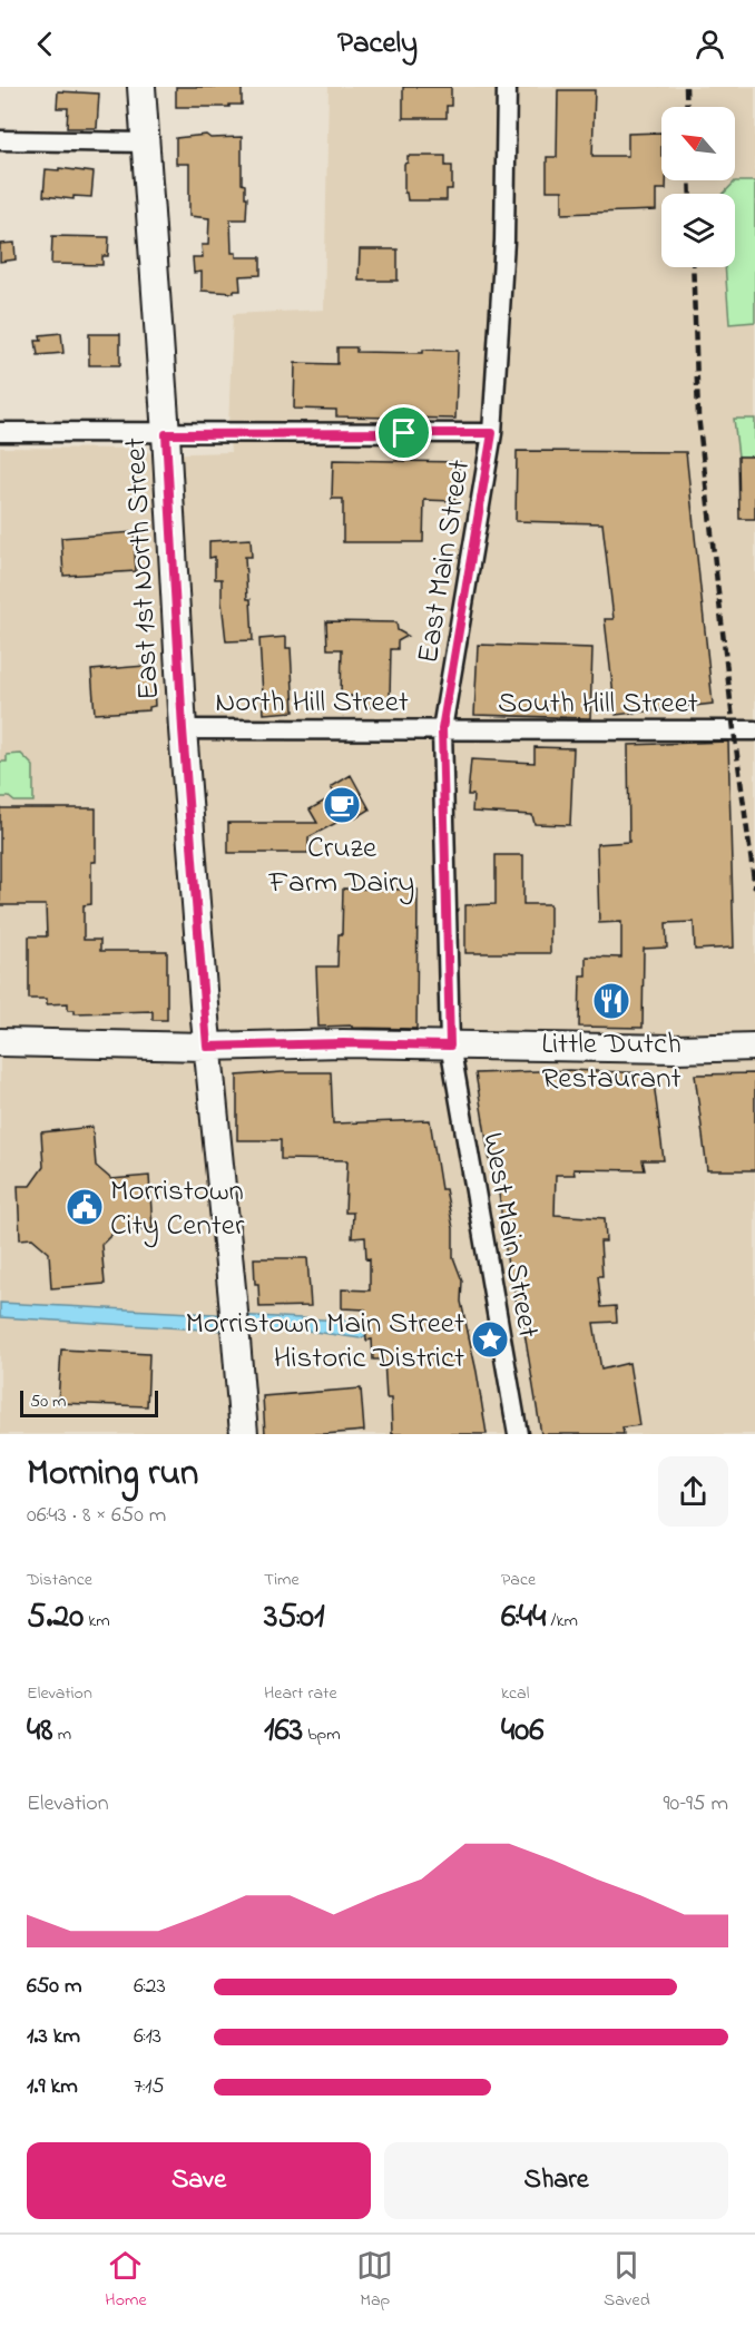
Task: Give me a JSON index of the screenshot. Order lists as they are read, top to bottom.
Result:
{
  "streets": {
    "main road": ["East 1st North Street"],
    "street": [
      "East Main Street",
      "North Hill Street",
      "South Hill Street",
      "West Main Street"
    ]
  },
  "crossings": [
    ["East Main Street", "North Hill Street"],
    ["East Main Street", "South Hill Street"],
    ["East Main Street", "West Main Street"],
    ["East 1st North Street", "North Hill Street"],
    ["North Hill Street", "South Hill Street"]
  ],
  "places": {
    "cafe": ["Cruze Farm Dairy"],
    "restaurant": ["Little Dutch Restaurant"],
    "public building": ["Morristown City Center"],
    "place": ["Morristown Main Street Historic District"]
  },
  "scale_bar": "50 m",
  "north": "top left",
  "page": {
    "header": "Pacely",
    "scale": "50 m",
    "heading": ["Morning run", "06:43 · 8 × 650 m"],
    "stats": [
      ["Distance", "5.20 km"],
      ["Time", "35:01"],
      ["Pace", "6:44 /km"],
      ["Elevation", "48 m"],
      ["Heart rate", "163 bpm"],
      ["kcal", "406"]
    ],
    "chart": ["Elevation", "90–95 m"],
    "list": [
      {
        "name": "650 m",
        "note": "6:23"
      },
      {
        "name": "1.3 km",
        "note": "6:13"
      },
      {
        "name": "1.9 km",
        "note": "7:15"
      }
    ],
    "buttons": ["Save", "Share"],
    "tabs": ["Home", "Map", "Saved"]
  }
}
